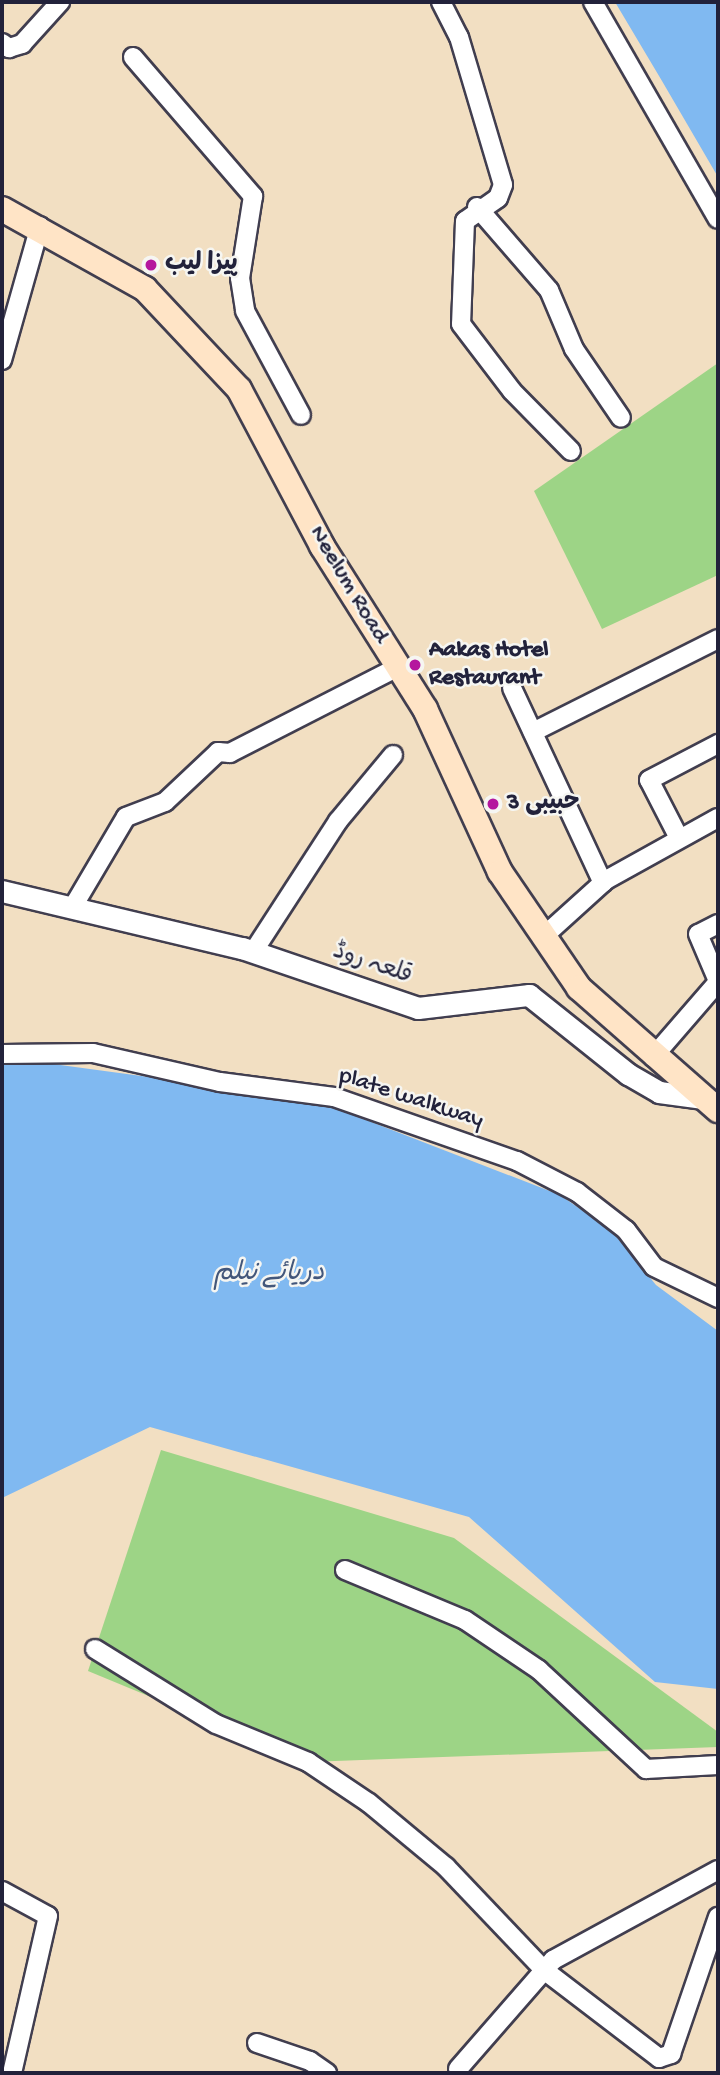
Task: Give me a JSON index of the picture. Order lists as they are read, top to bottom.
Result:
{
  "streets": {
    "main road": ["Neelum Road"],
    "street": ["قلعہ روڈ", "plate walkway"]
  },
  "crossings": [
    ["Neelum Road", "قلعہ روڈ"]
  ],
  "water": ["دریائے نیلم"],
  "places": ["پیزا لیب", "Aakas Hotel Restaurant", "حبیبی 3"]
}
